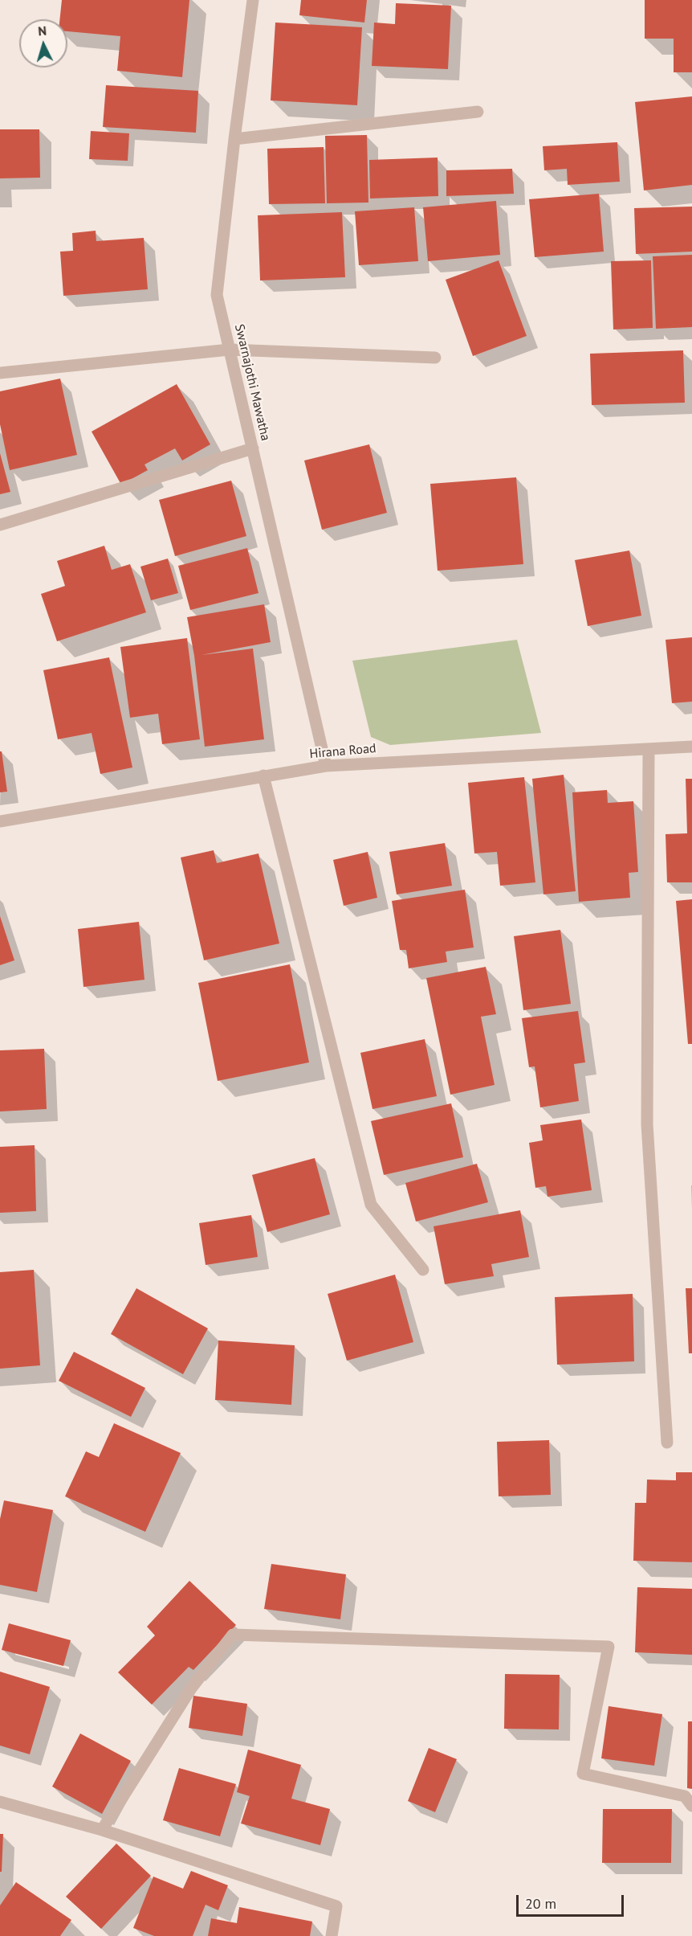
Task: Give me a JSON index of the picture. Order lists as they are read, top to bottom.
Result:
{
  "streets": {
    "street": ["Swarnajothi Mawatha", "Hirana Road"]
  },
  "crossings": [
    ["Swarnajothi Mawatha", "Hirana Road"]
  ],
  "scale_bar": "20 m",
  "north": "top"
}
